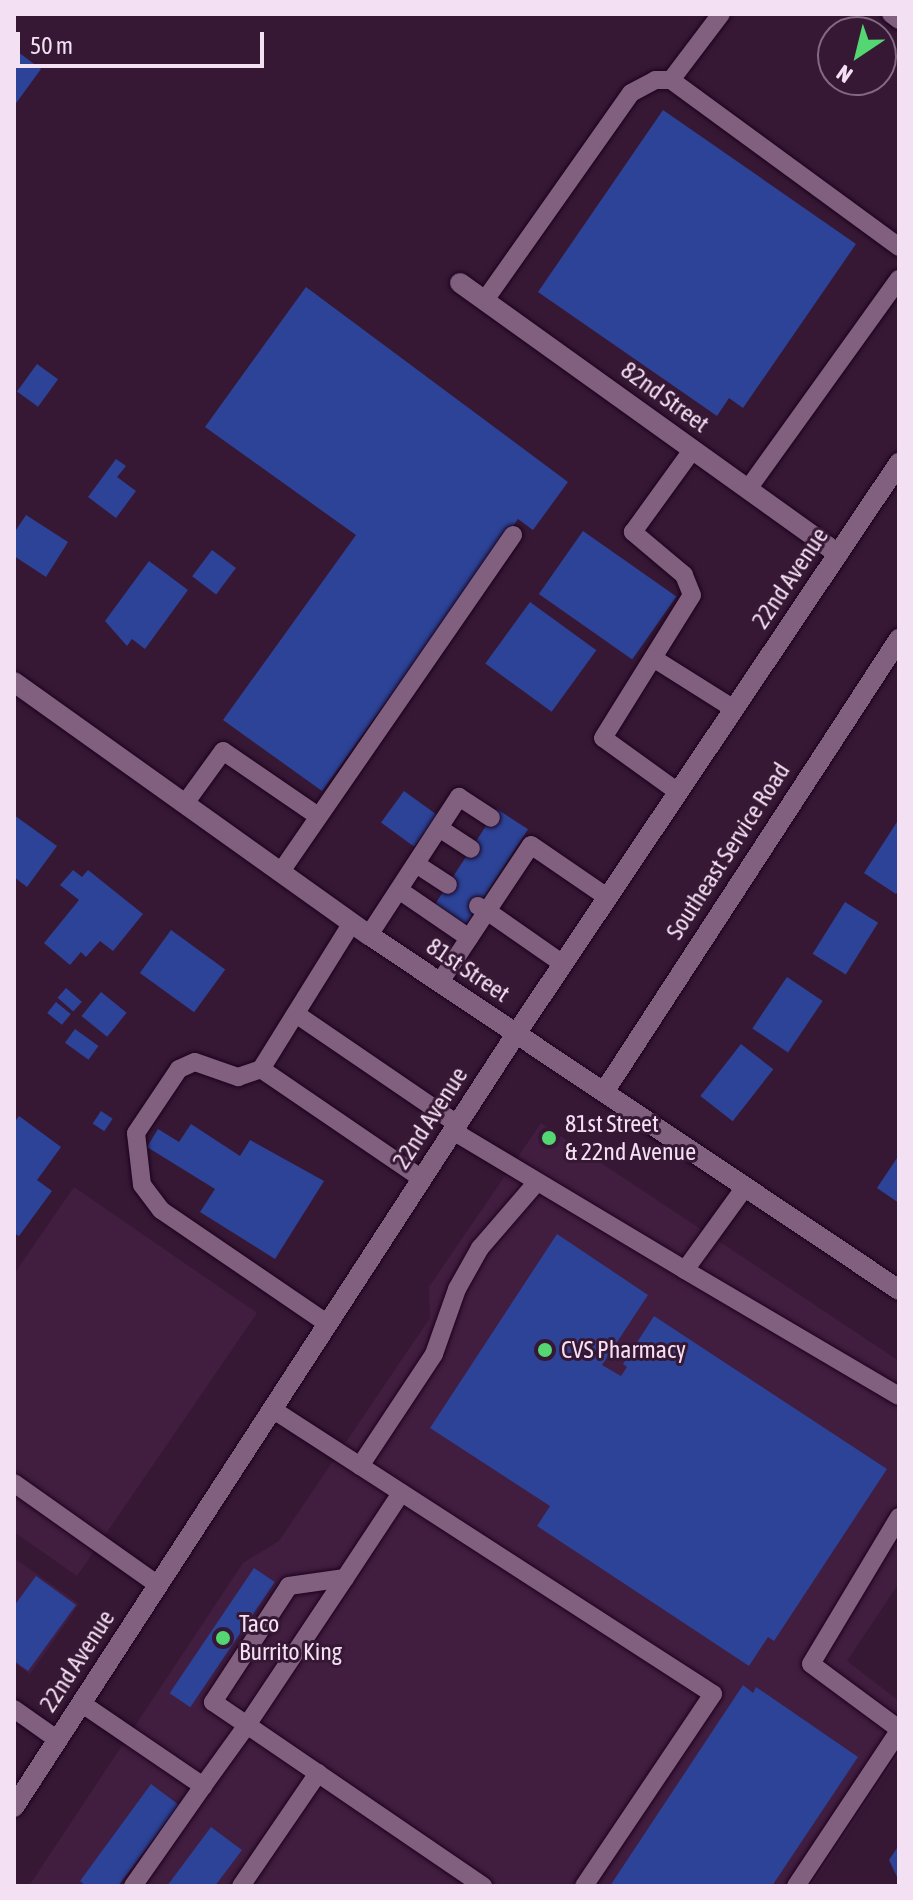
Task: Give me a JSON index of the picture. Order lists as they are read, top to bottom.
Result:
{
  "streets": {
    "street": [
      "82nd Street",
      "22nd Avenue",
      "Southeast Service Road",
      "81st Street"
    ]
  },
  "crossings": [
    ["82nd Street", "22nd Avenue"],
    ["22nd Avenue", "81st Street"],
    ["Southeast Service Road", "81st Street"]
  ],
  "places": ["81st Street & 22nd Avenue", "CVS Pharmacy", "Taco Burrito King"],
  "scale_bar": "50 m",
  "north": "bottom left"
}
